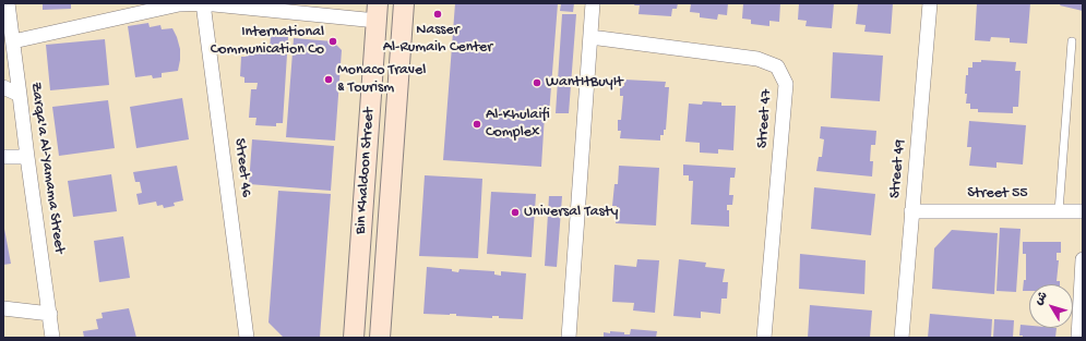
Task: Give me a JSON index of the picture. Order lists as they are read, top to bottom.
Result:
{
  "streets": {
    "street": [
      "Street 47",
      "Zarqa'a Al-Yamama Street",
      "Street 46",
      "Street 49",
      "Bin Khaldoon Street",
      "Street 55"
    ]
  },
  "crossings": [
    ["Street 49", "Street 55"]
  ],
  "places": [
    "Nasser Al-Rumaih Center",
    "International Communication Co",
    "Monaco Travel & Tourism",
    "WantItBuyIt",
    "Al-Khulaifi Complex",
    "Universal Tasty"
  ],
  "north": "top left"
}
